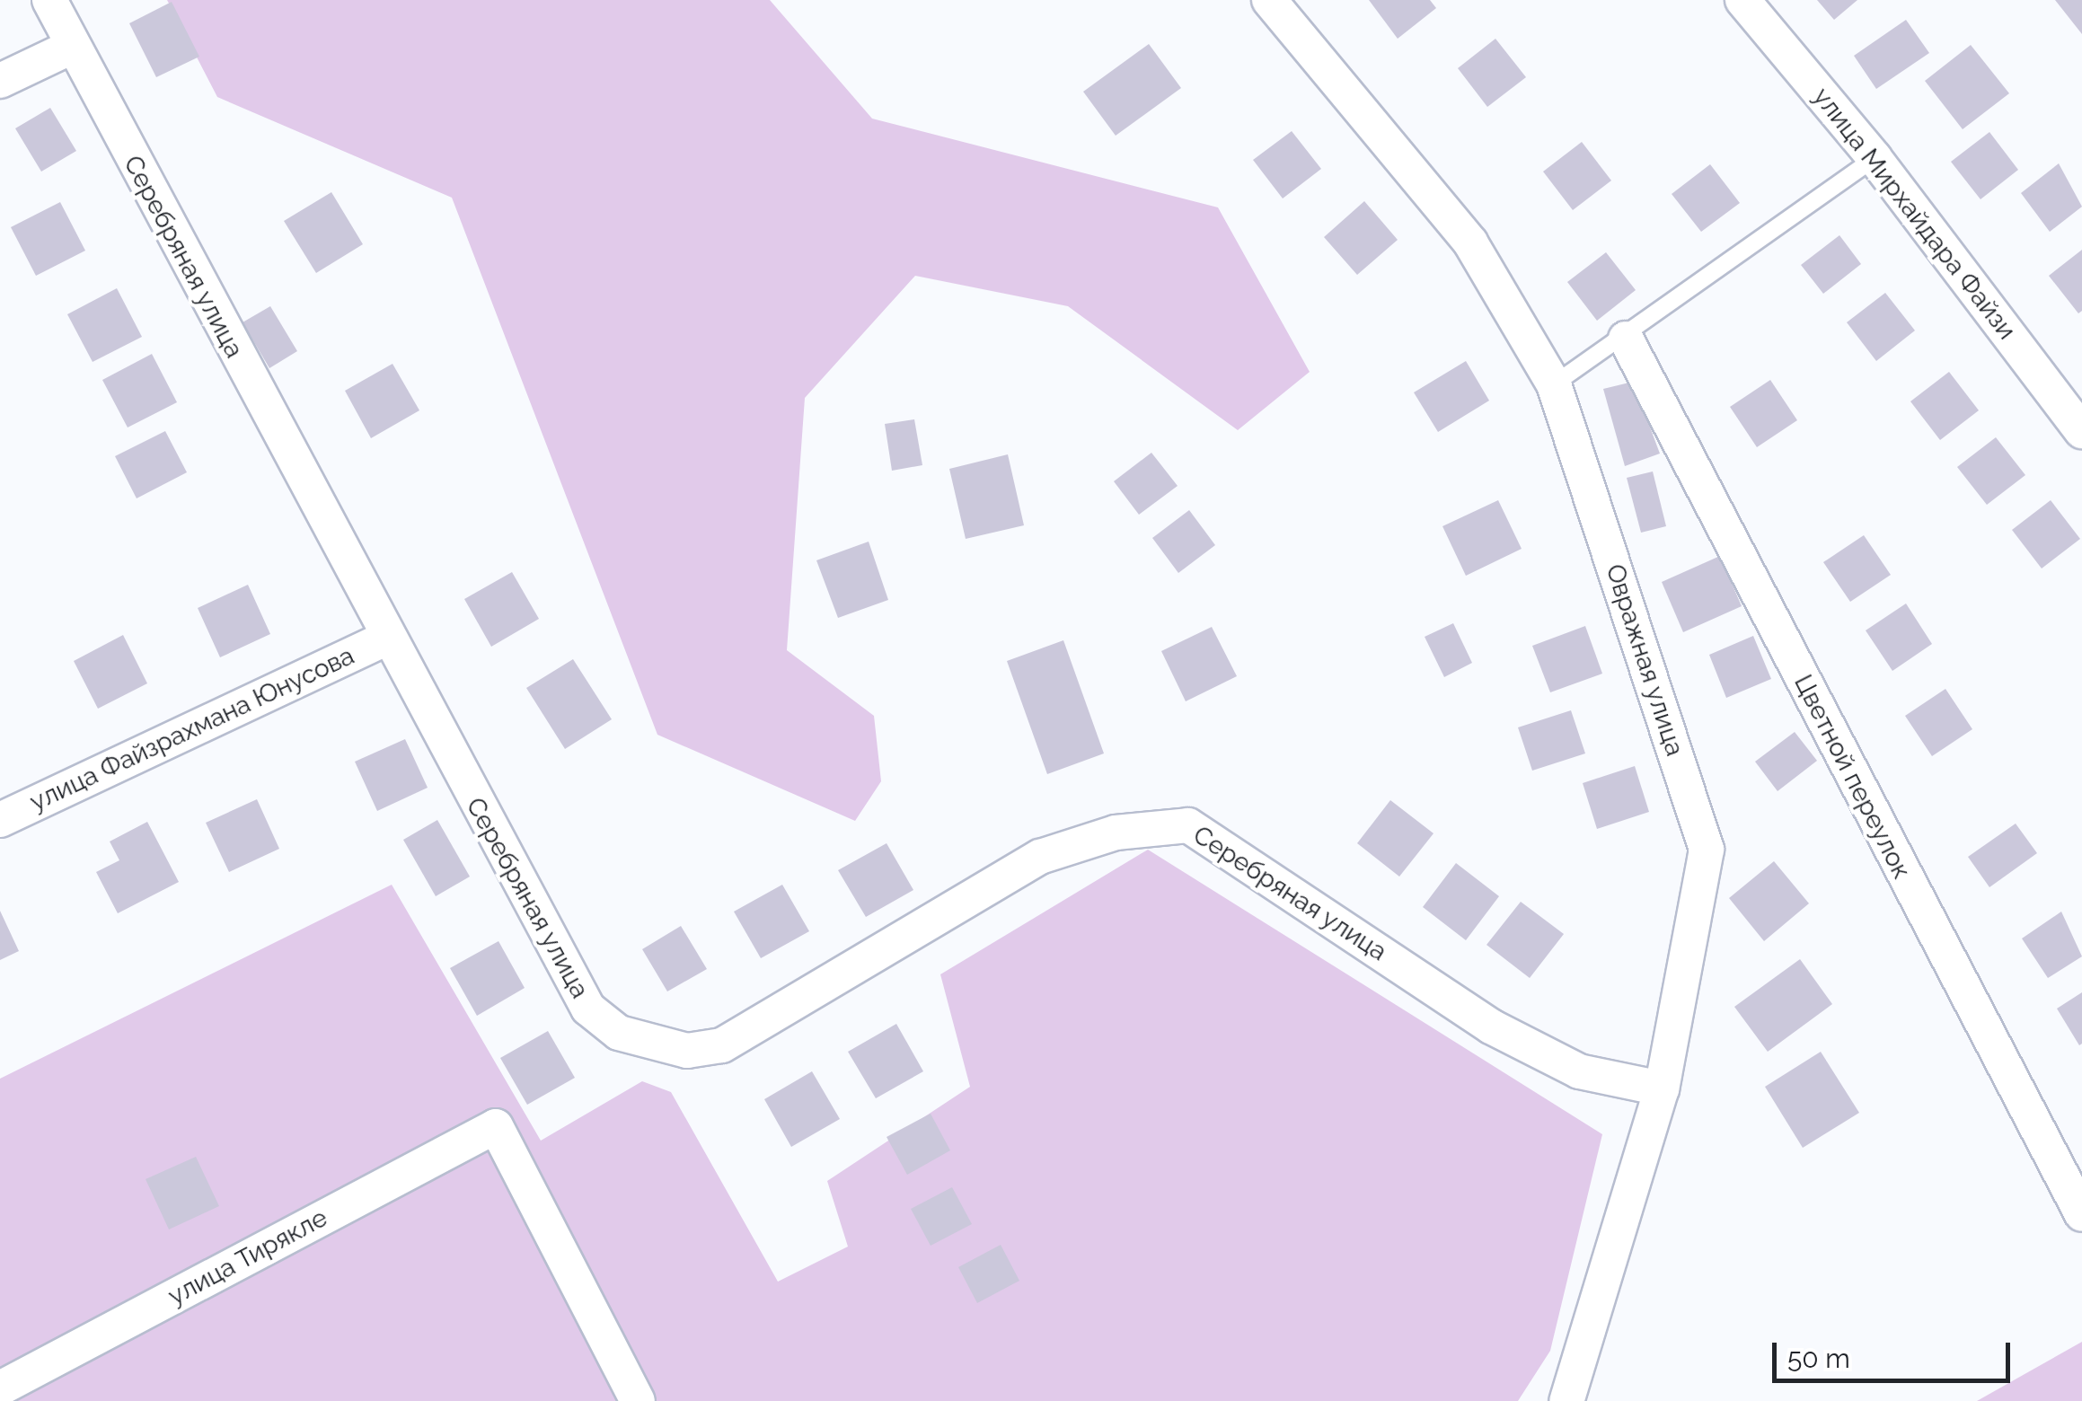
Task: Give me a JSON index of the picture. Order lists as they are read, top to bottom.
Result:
{
  "streets": {
    "street": [
      "улица Мирхайдара Файзи",
      "Серебряная улица",
      "Овражная улица",
      "улица Файзрахмана Юнусова",
      "Цветной переулок",
      "улица Тирякле"
    ]
  },
  "crossings": [
    ["Серебряная улица", "Овражная улица"],
    ["Серебряная улица", "улица Файзрахмана Юнусова"]
  ],
  "scale_bar": "50 m"
}
